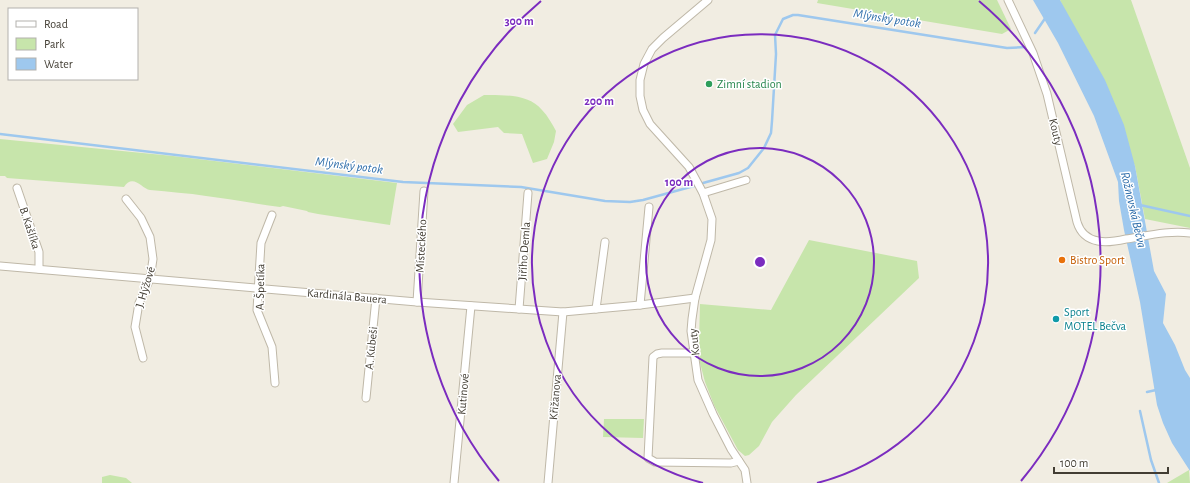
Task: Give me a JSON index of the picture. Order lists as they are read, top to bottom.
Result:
{
  "streets": {
    "street": [
      "Kouty",
      "B. Kašlíka",
      "Místeckého",
      "Jiřího Demla",
      "J. Hýžové",
      "A. Špetíka",
      "Kardinála Bauera",
      "A. Kubeši",
      "Kutinové",
      "Křižanova"
    ]
  },
  "crossings": [
    ["Kouty", "Kardinála Bauera"],
    ["B. Kašlíka", "Kardinála Bauera"],
    ["Místeckého", "Kardinála Bauera"],
    ["Jiřího Demla", "Kardinála Bauera"],
    ["J. Hýžové", "Kardinála Bauera"],
    ["A. Špetíka", "Kardinála Bauera"],
    ["Kardinála Bauera", "A. Kubeši"],
    ["Kardinála Bauera", "Kutinové"],
    ["Kardinála Bauera", "Křižanova"]
  ],
  "water": ["Mlýnský potok", "Rožnovská Bečva"],
  "places": ["Zimní stadion", "Bistro Sport", "Sport MOTEL Bečva"],
  "legend": ["Road", "Park", "Water"],
  "scale_bar": "100 m",
  "rings": ["300 m", "200 m", "100 m"]
}
